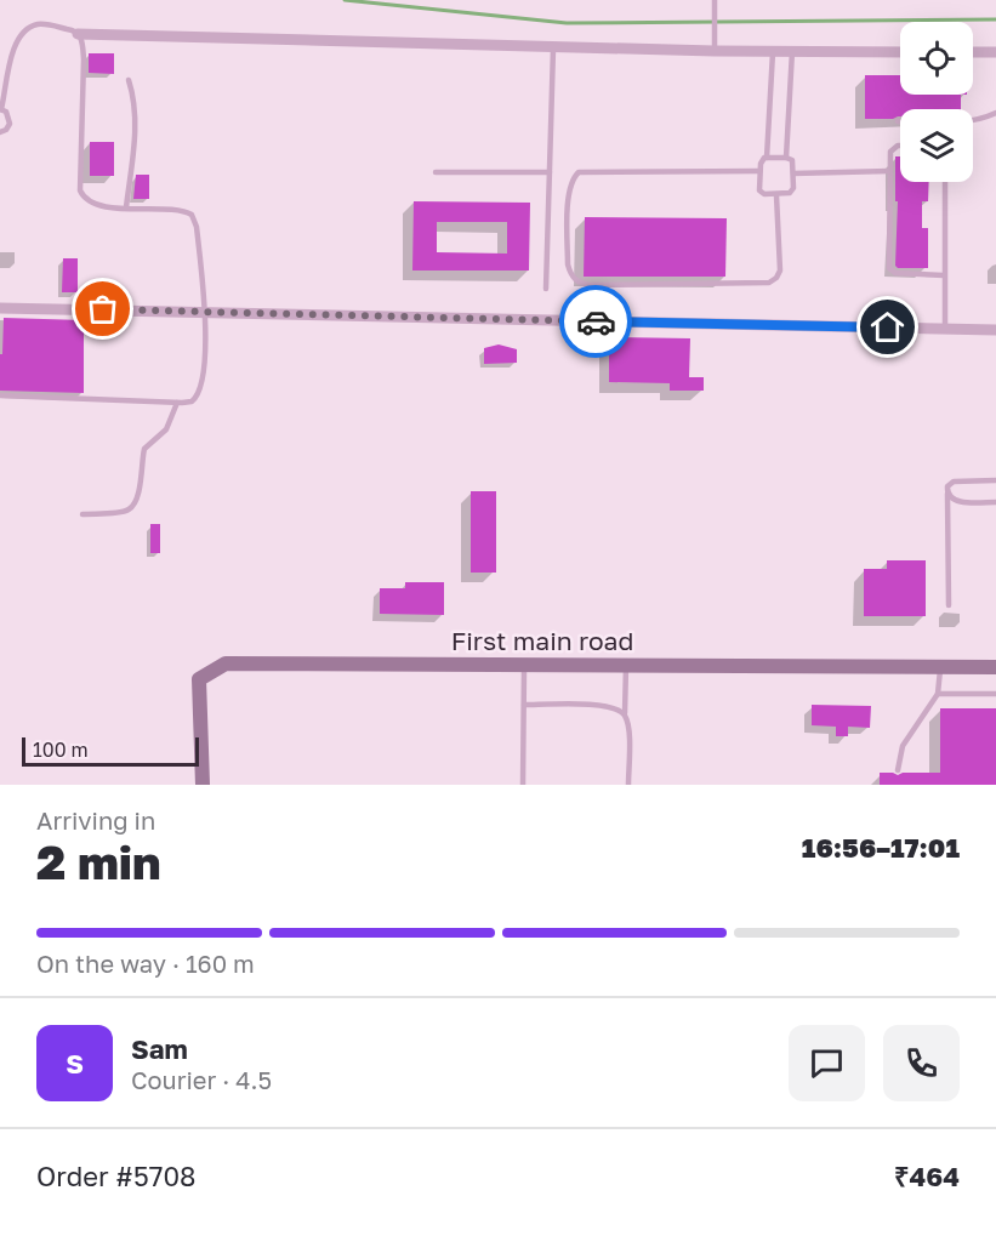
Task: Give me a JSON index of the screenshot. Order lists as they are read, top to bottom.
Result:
{
  "streets": {
    "street": ["First main road"]
  },
  "scale_bar": "100 m",
  "page": {
    "scale": "100 m",
    "heading": ["2 min", "Arriving in", "16:56–17:01"],
    "panel": [
      "Sam",
      "Courier · 4.5",
      "Order #5708",
      "₹464"
    ],
    "bar": "On the way · 160 m",
    "round": "S"
  }
}
